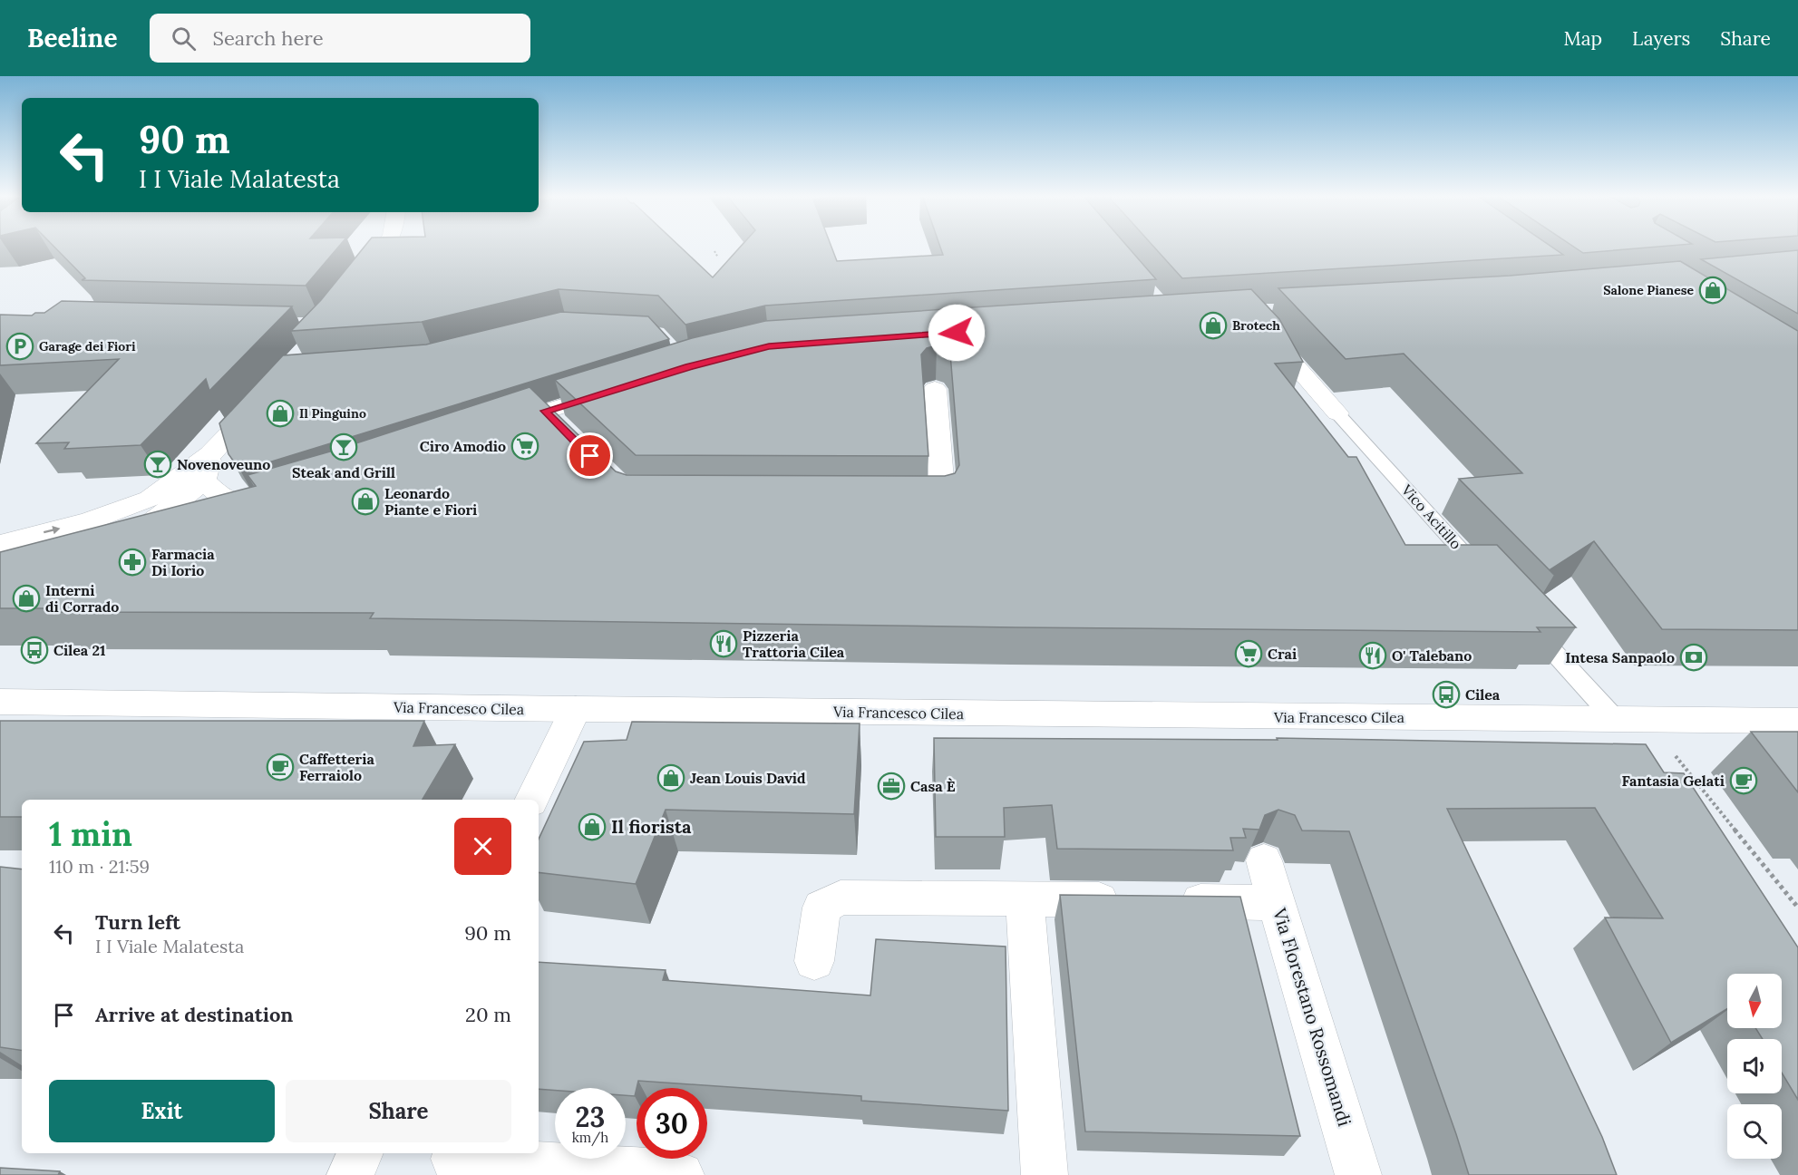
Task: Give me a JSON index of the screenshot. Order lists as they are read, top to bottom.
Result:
{
  "streets": {
    "street": ["Vico Acitillo", "Via Francesco Cilea", "Via Florestano Rossomandi"]
  },
  "places": {
    "shop": [
      "Salone Pianese",
      "Brotech",
      "Il Pinguino",
      "Leonardo Piante e Fiori",
      "Interni di Corrado",
      "Jean Louis David",
      "Il fiorista"
    ],
    "parking": ["Garage dei Fiori"],
    "supermarket": ["Ciro Amodio", "Crai"],
    "bar": ["Steak and Grill", "Novenoveuno"],
    "pharmacy": ["Farmacia Di Iorio"],
    "restaurant": ["Pizzeria Trattoria Cilea", "O' Talebano"],
    "bus stop": ["Cilea 21", "Cilea"],
    "bank": ["Intesa Sanpaolo"],
    "cafe": ["Caffetteria Ferraiolo", "Fantasia Gelati"],
    "office": ["Casa È"]
  },
  "north": "bottom",
  "page": {
    "header": "Beeline",
    "search": "Search here",
    "nav": ["Map", "Layers", "Share"],
    "turn": ["90 m", "I I Viale Malatesta"],
    "heading": ["1 min", "110 m · 21:59"],
    "list": [
      {
        "name": "Turn left",
        "note": "I I Viale Malatesta",
        "value": "90 m"
      },
      {
        "name": "Arrive at destination",
        "value": "20 m"
      }
    ],
    "buttons": ["Exit", "Share"],
    "speed": "23 km/h",
    "limit": "30"
  }
}
